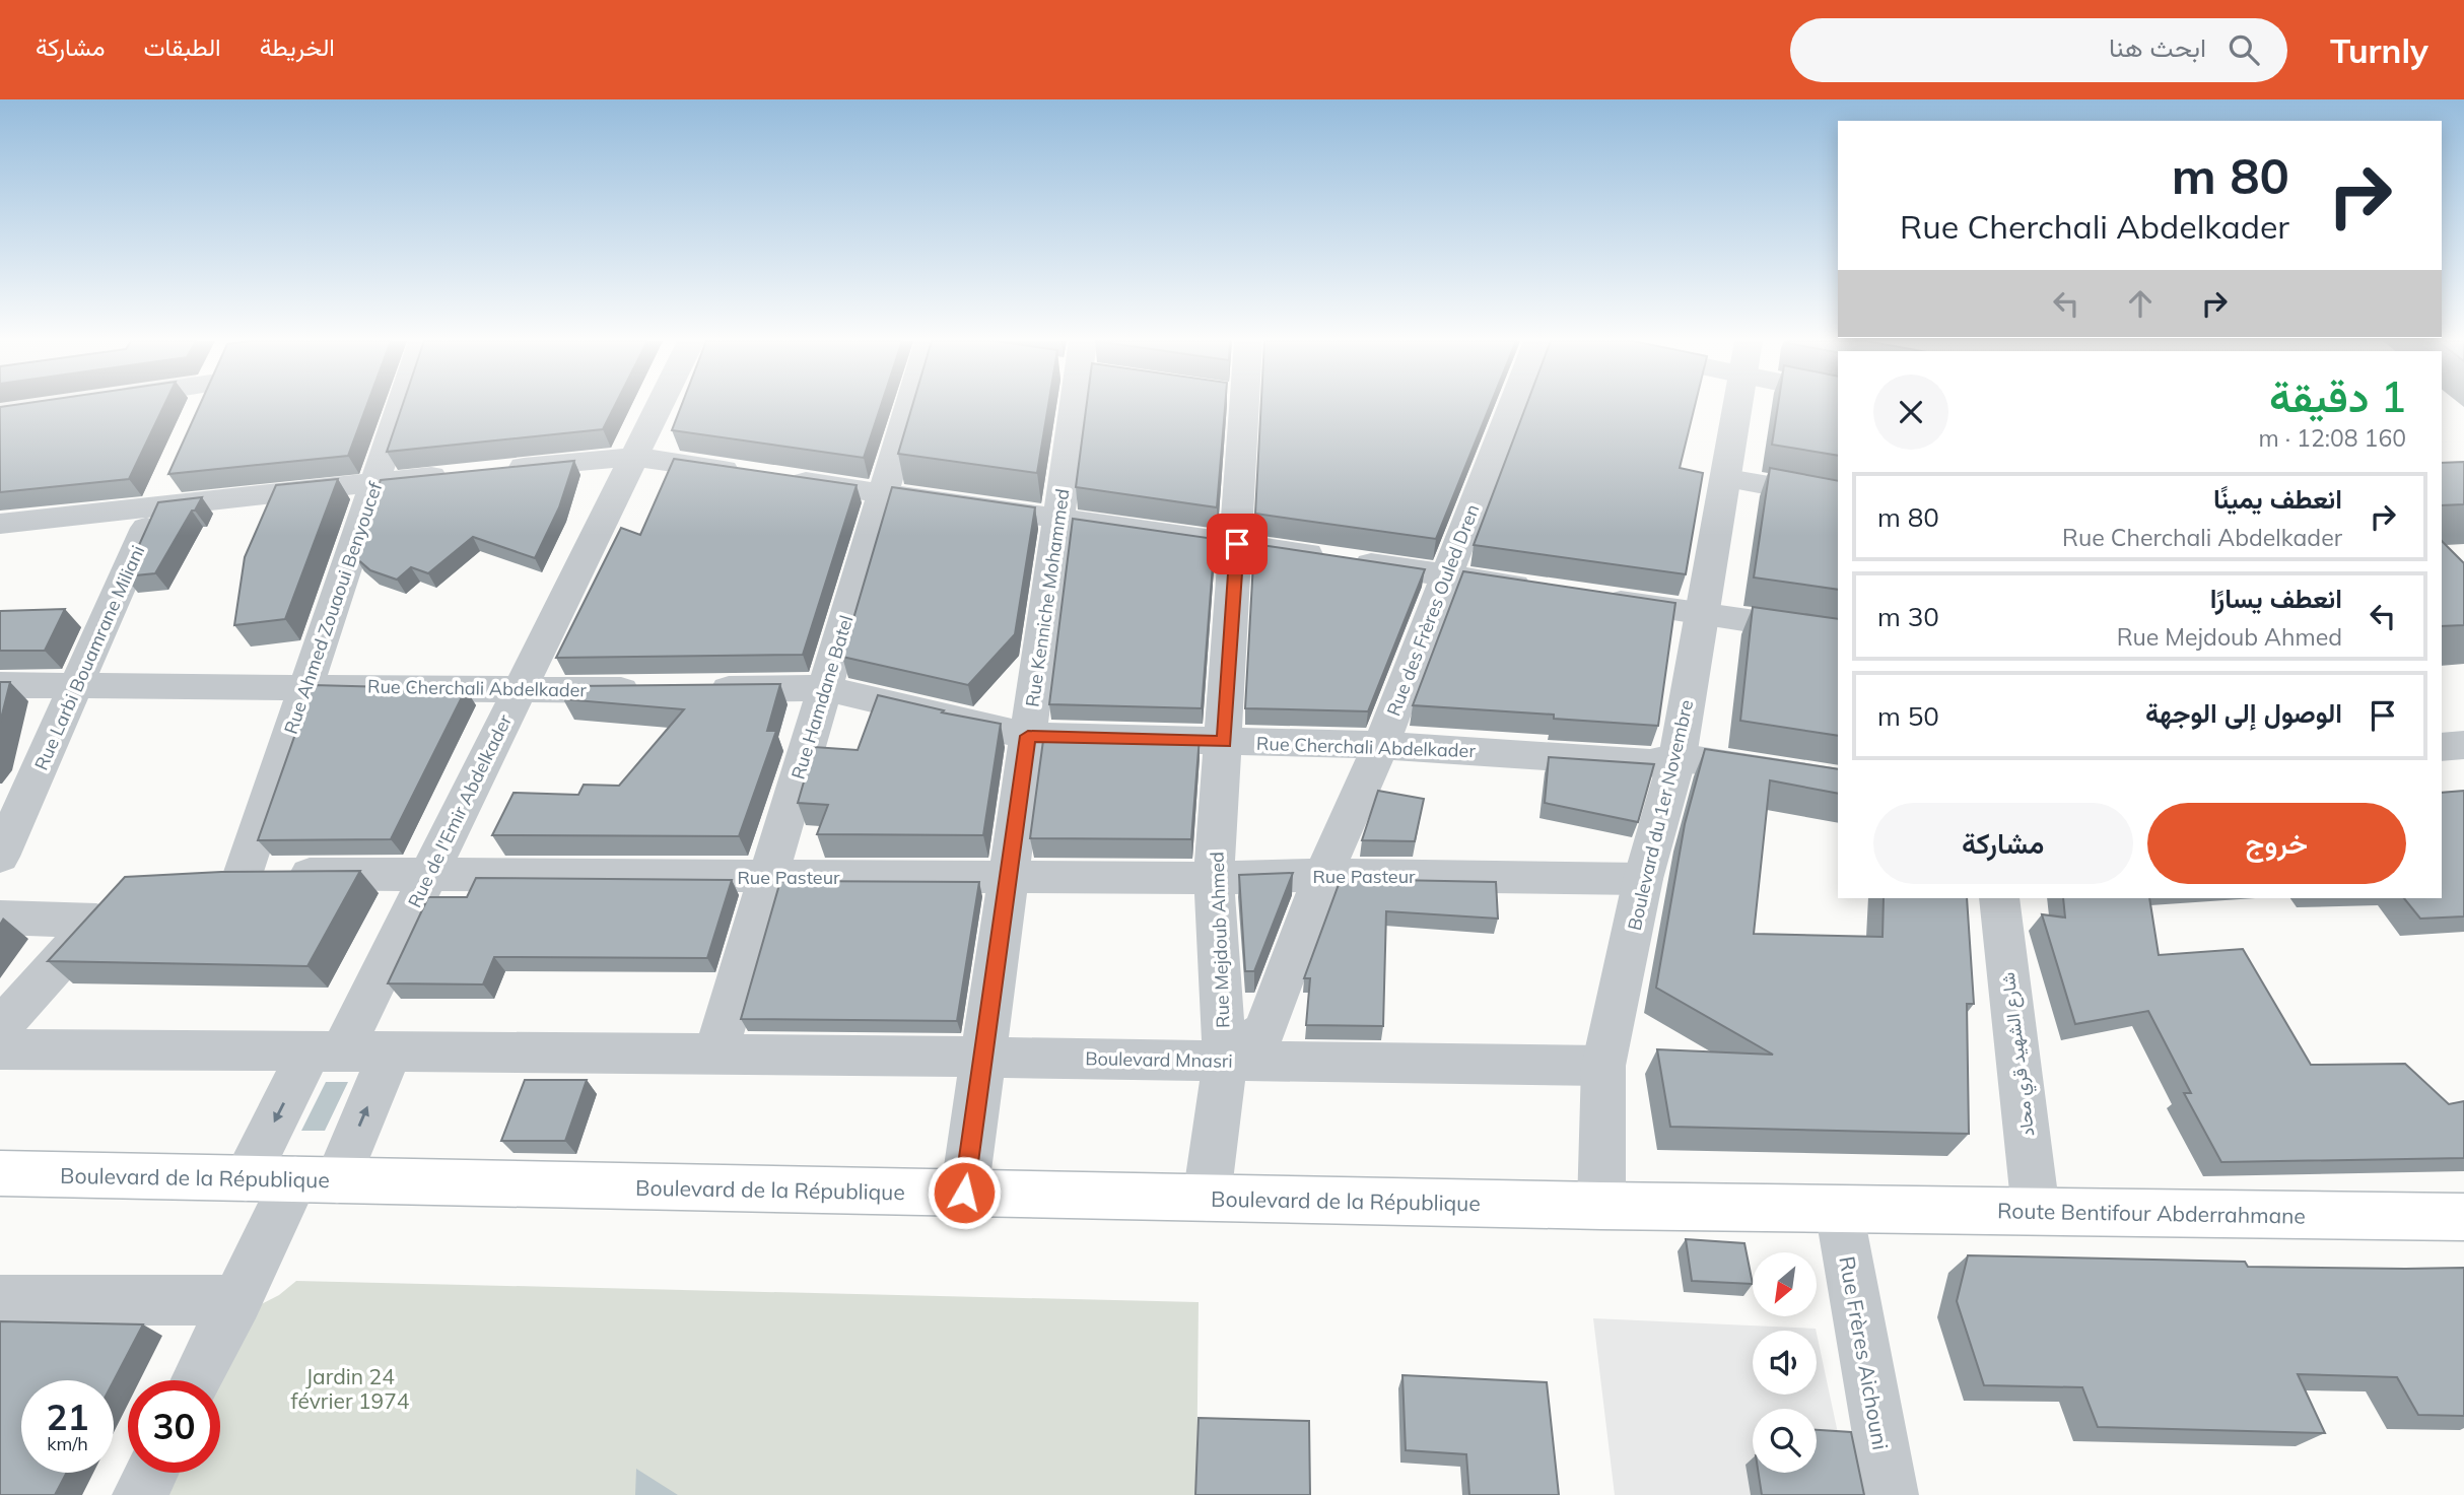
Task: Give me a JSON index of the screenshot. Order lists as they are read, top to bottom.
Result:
{
  "streets": {
    "main road": ["Boulevard de la République", "Route Bentifour Abderrahmane"],
    "street": [
      "Rue Kenniche Mohammed",
      "Rue Ahmed Zouaoui Benyoucef",
      "Rue des Frères Ouled Dren",
      "Rue Larbi Bouamrane Miliani",
      "Rue Cherchali Abdelkader",
      "Rue Hamdane Batel",
      "Rue de l'Emir Abdelkader",
      "Boulevard du 1er Novembre",
      "Rue Pasteur",
      "Rue Mejdoub Ahmed",
      "شارع الشهيد قري محاد",
      "Boulevard Mnasri",
      "Rue Frères Aichouni"
    ]
  },
  "crossings": [
    ["Rue Kenniche Mohammed", "Rue Cherchali Abdelkader"],
    ["Rue Kenniche Mohammed", "Rue Pasteur"],
    ["Rue Kenniche Mohammed", "Boulevard Mnasri"],
    ["Rue Kenniche Mohammed", "Boulevard de la République"],
    ["Rue Ahmed Zouaoui Benyoucef", "Rue Cherchali Abdelkader"],
    ["Rue Ahmed Zouaoui Benyoucef", "Rue Pasteur"],
    ["Rue des Frères Ouled Dren", "Rue Cherchali Abdelkader"],
    ["Rue des Frères Ouled Dren", "Rue Pasteur"],
    ["Rue des Frères Ouled Dren", "Rue Mejdoub Ahmed"],
    ["Rue des Frères Ouled Dren", "Boulevard Mnasri"],
    ["Rue Larbi Bouamrane Miliani", "Rue Cherchali Abdelkader"],
    ["Rue Cherchali Abdelkader", "Rue Hamdane Batel"],
    ["Rue Cherchali Abdelkader", "Rue de l'Emir Abdelkader"],
    ["Rue Cherchali Abdelkader", "Boulevard du 1er Novembre"],
    ["Rue Cherchali Abdelkader", "Rue Mejdoub Ahmed"],
    ["Rue Hamdane Batel", "Rue Pasteur"],
    ["Rue Hamdane Batel", "Boulevard Mnasri"],
    ["Rue de l'Emir Abdelkader", "Rue Pasteur"],
    ["Rue de l'Emir Abdelkader", "Boulevard Mnasri"],
    ["Rue de l'Emir Abdelkader", "Boulevard de la République"],
    ["Boulevard du 1er Novembre", "Rue Pasteur"],
    ["Boulevard du 1er Novembre", "Boulevard Mnasri"],
    ["Boulevard du 1er Novembre", "Boulevard de la République"],
    ["Rue Pasteur", "Rue Mejdoub Ahmed"],
    ["Rue Mejdoub Ahmed", "Boulevard Mnasri"],
    ["Rue Mejdoub Ahmed", "Boulevard de la République"],
    ["شارع الشهيد قري محاد", "Route Bentifour Abderrahmane"],
    ["Boulevard de la République", "Route Bentifour Abderrahmane"],
    ["Boulevard de la République", "Rue Frères Aichouni"],
    ["Route Bentifour Abderrahmane", "Rue Frères Aichouni"]
  ],
  "parks": ["Jardin 24 février 1974"],
  "north": "bottom left",
  "page": {
    "header": "Turnly",
    "search": "ابحث هنا",
    "nav": ["الخريطة", "الطبقات", "مشاركة"],
    "turn": ["80 m", "Rue Cherchali Abdelkader"],
    "heading": ["1 دقيقة", "160 m · 12:08"],
    "list": [
      {
        "name": "انعطف يمينًا",
        "note": "Rue Cherchali Abdelkader",
        "value": "80 m"
      },
      {
        "name": "انعطف يسارًا",
        "note": "Rue Mejdoub Ahmed",
        "value": "30 m"
      },
      {
        "name": "الوصول إلى الوجهة",
        "value": "50 m"
      }
    ],
    "buttons": ["خروج", "مشاركة"],
    "speed": "21 km/h",
    "limit": "30"
  }
}
